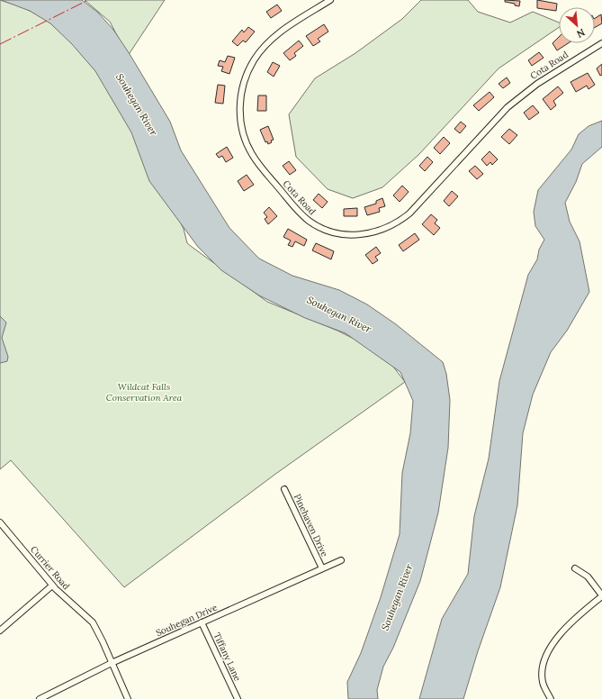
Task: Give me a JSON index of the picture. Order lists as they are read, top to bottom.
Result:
{
  "streets": {
    "street": [
      "Cota Road",
      "Pinehaven Drive",
      "Currier Road",
      "Souhegan Drive",
      "Tiffany Lane"
    ]
  },
  "crossings": [
    ["Pinehaven Drive", "Souhegan Drive"],
    ["Currier Road", "Souhegan Drive"],
    ["Souhegan Drive", "Tiffany Lane"]
  ],
  "water": ["Souhegan River"],
  "parks": ["Wildcat Falls Conservation Area"],
  "north": "bottom right"
}
